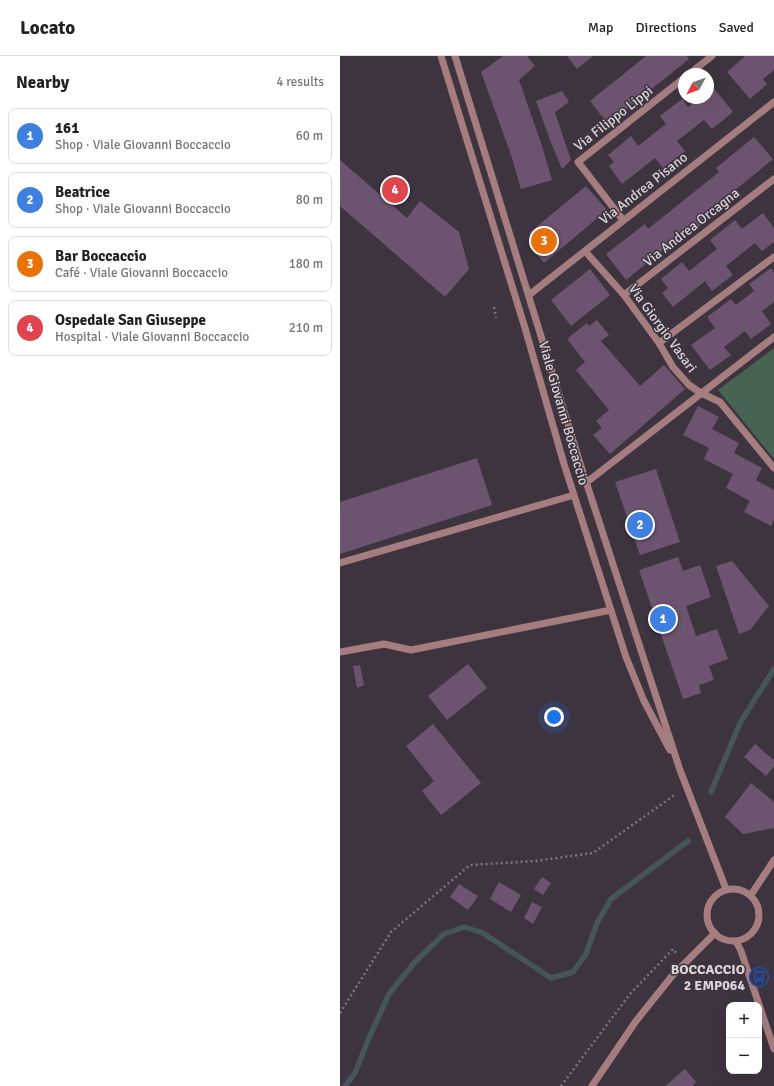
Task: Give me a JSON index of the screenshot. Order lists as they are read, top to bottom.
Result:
{
  "streets": {
    "street": [
      "Via Filippo Lippi",
      "Via Andrea Pisano",
      "Via Andrea Orcagna",
      "Via Giorgio Vasari",
      "Viale Giovanni Boccaccio"
    ]
  },
  "crossings": [
    ["Via Filippo Lippi", "Via Andrea Pisano"],
    ["Via Andrea Pisano", "Via Giorgio Vasari"],
    ["Via Andrea Pisano", "Viale Giovanni Boccaccio"],
    ["Via Andrea Orcagna", "Via Giorgio Vasari"]
  ],
  "places": {
    "bus stop": ["BOCCACCIO 2 EMP064"]
  },
  "north": "bottom left",
  "page": {
    "header": "Locato",
    "nav": ["Map", "Directions", "Saved"],
    "heading": ["Nearby", "4 results"],
    "list": [
      {
        "mark": "1",
        "name": "161",
        "note": "Shop · Viale Giovanni Boccaccio",
        "value": "60 m"
      },
      {
        "mark": "2",
        "name": "Beatrice",
        "note": "Shop · Viale Giovanni Boccaccio",
        "value": "80 m"
      },
      {
        "mark": "3",
        "name": "Bar Boccaccio",
        "note": "Café · Viale Giovanni Boccaccio",
        "value": "180 m"
      },
      {
        "mark": "4",
        "name": "Ospedale San Giuseppe",
        "note": "Hospital · Viale Giovanni Boccaccio",
        "value": "210 m"
      }
    ],
    "pins": [
      "4",
      "3",
      "2",
      "1"
    ],
    "map_buttons": ["+", "−"]
  }
}
